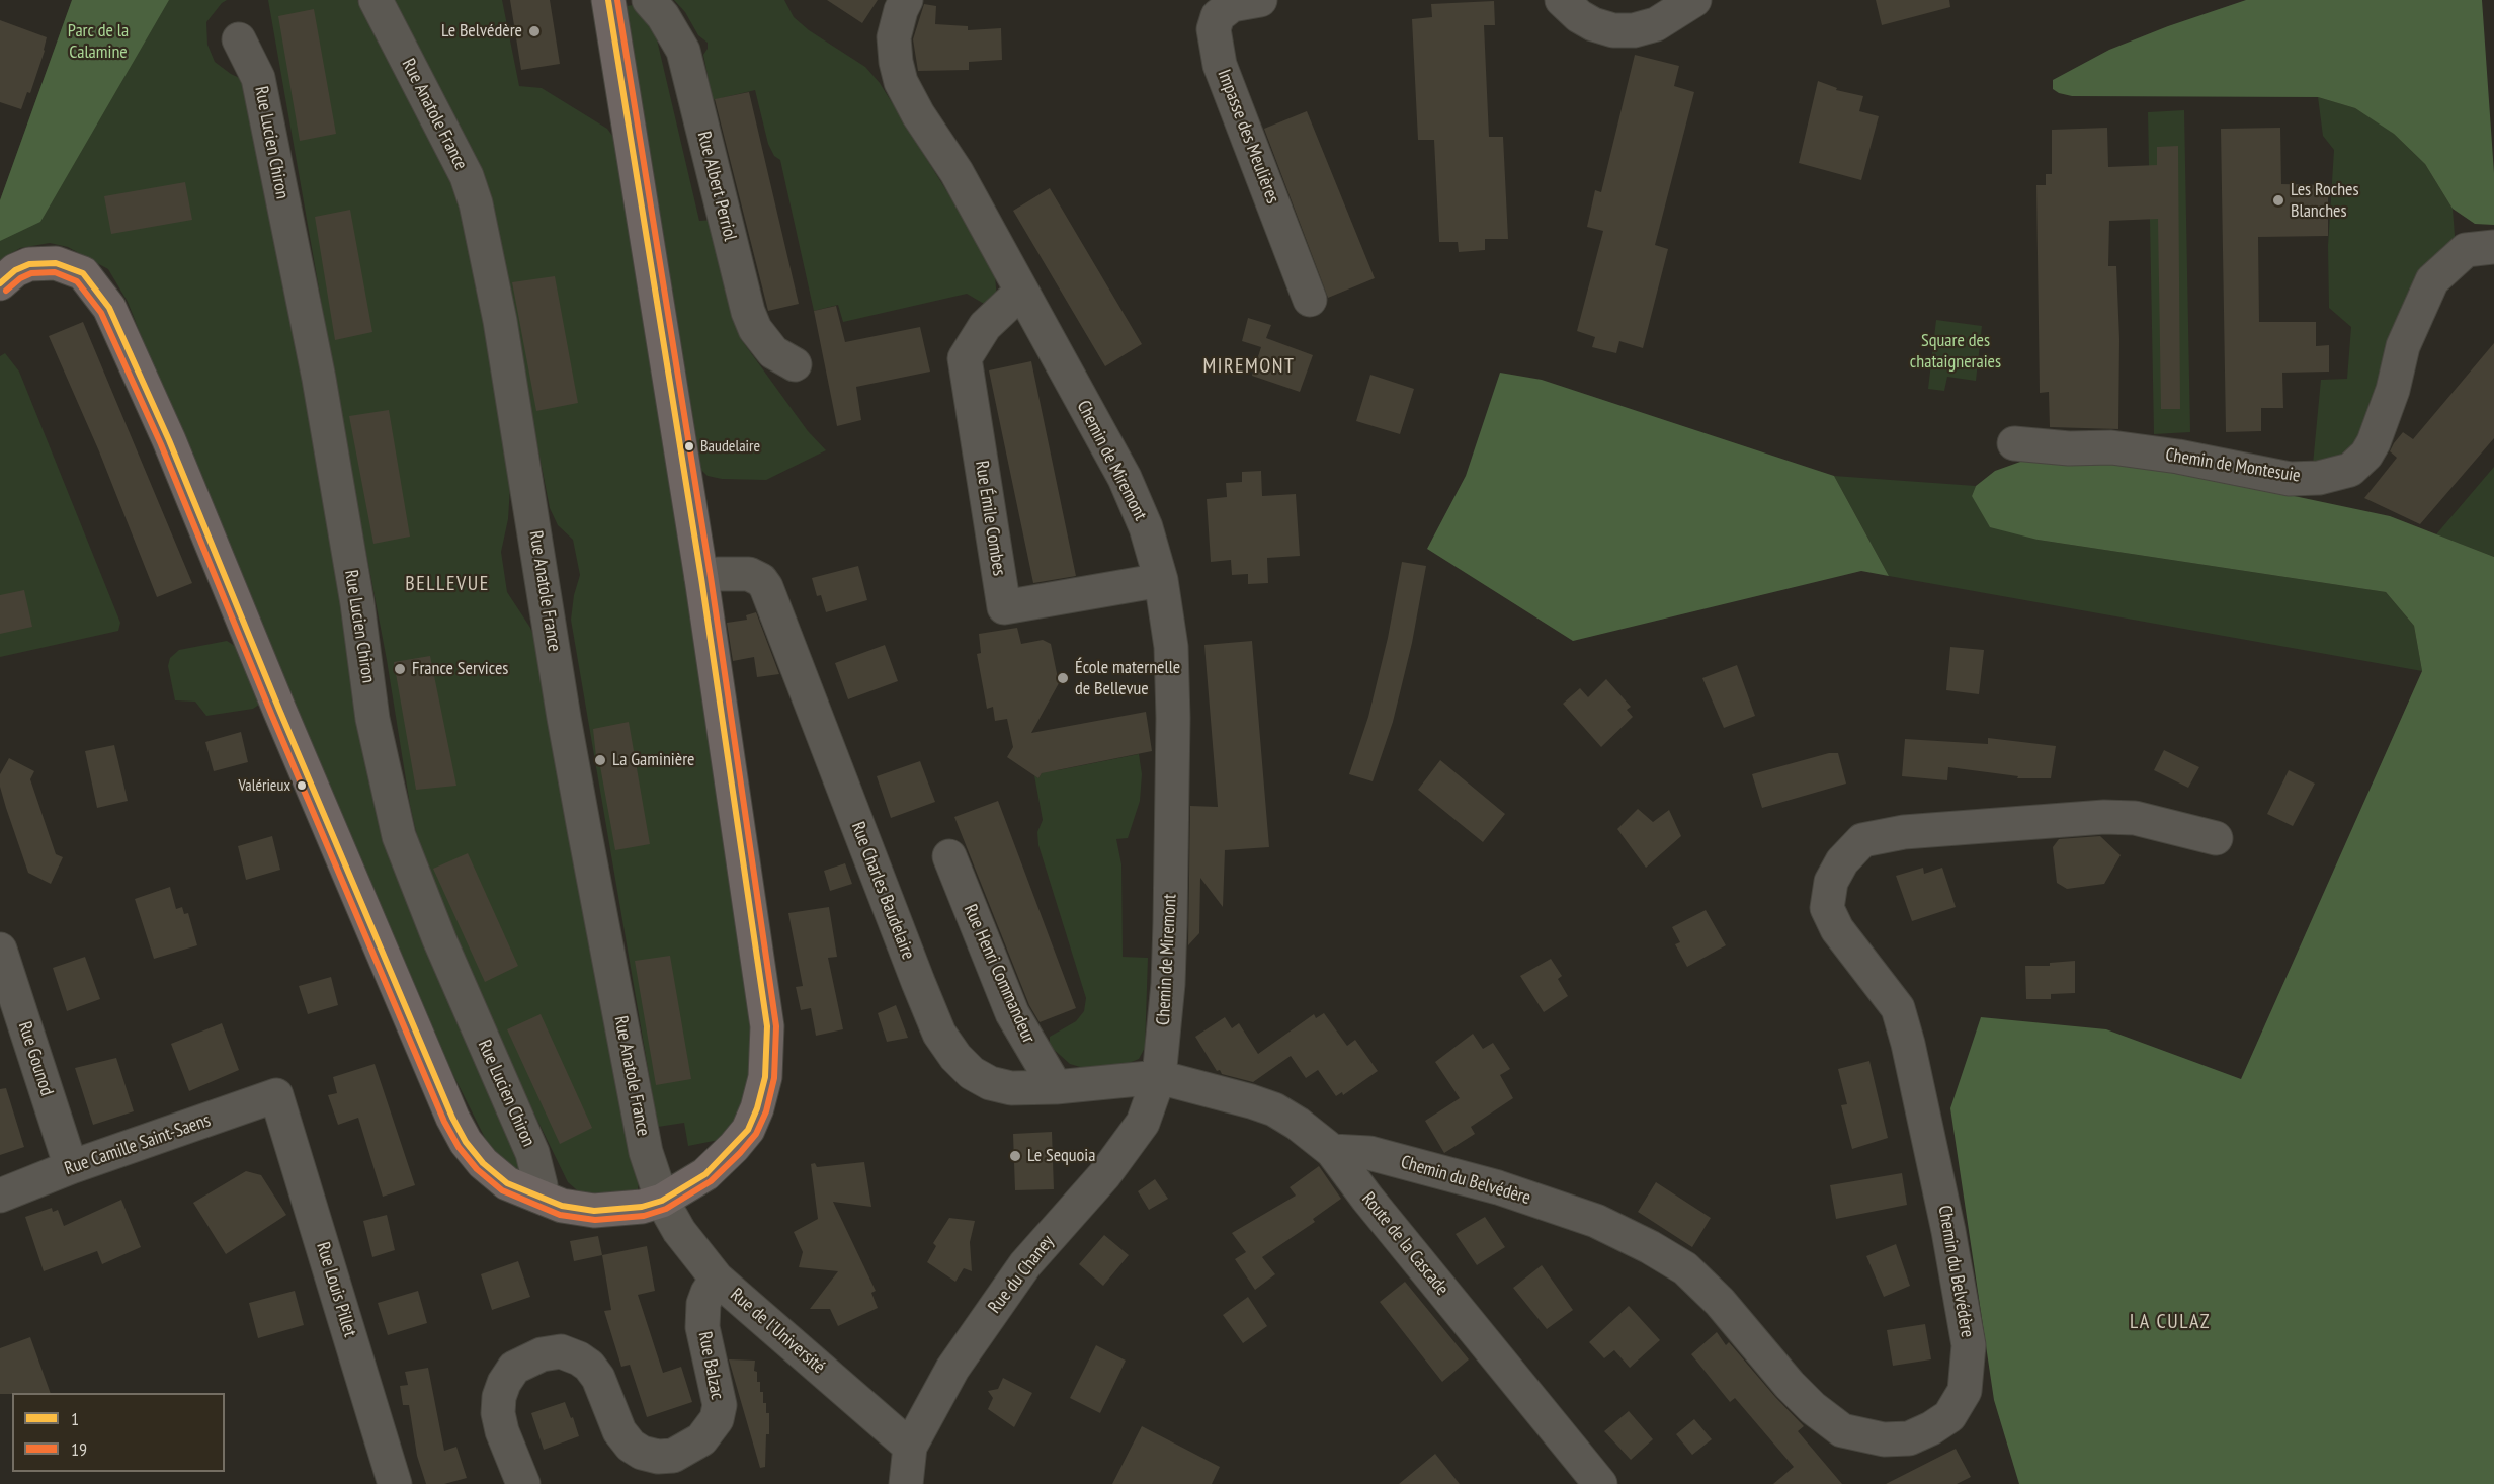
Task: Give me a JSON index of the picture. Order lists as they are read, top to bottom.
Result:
{
  "streets": {
    "street": [
      "Rue Anatole France",
      "Impasse des Meulières",
      "Rue Lucien Chiron",
      "Rue Albert Perriol",
      "Chemin de Miremont",
      "Chemin de Montesuie",
      "Rue Émile Combes",
      "Rue Charles Baudelaire",
      "Rue Henri Commandeur",
      "Rue Gounod",
      "Rue Camille Saint-Saens",
      "Chemin du Belvédère",
      "Route de la Cascade",
      "Rue du Chaney",
      "Rue Louis Pillet",
      "Rue de l'Université",
      "Rue Balzac"
    ]
  },
  "crossings": [
    ["Rue Anatole France", "Rue de l'Université"],
    ["Chemin de Miremont", "Rue Émile Combes"],
    ["Chemin de Miremont", "Rue Charles Baudelaire"],
    ["Chemin de Miremont", "Route de la Cascade"],
    ["Chemin de Miremont", "Rue du Chaney"],
    ["Rue Charles Baudelaire", "Rue Henri Commandeur"],
    ["Rue Charles Baudelaire", "Route de la Cascade"],
    ["Rue Charles Baudelaire", "Rue du Chaney"],
    ["Rue Gounod", "Rue Camille Saint-Saens"],
    ["Rue Camille Saint-Saens", "Rue Louis Pillet"],
    ["Chemin du Belvédère", "Route de la Cascade"],
    ["Route de la Cascade", "Rue du Chaney"],
    ["Rue du Chaney", "Rue de l'Université"],
    ["Rue de l'Université", "Rue Balzac"]
  ],
  "districts": ["MIREMONT", "BELLEVUE", "LA CULAZ"],
  "parks": ["Parc de la Calamine", "Square des chataigneraies"],
  "places": [
    "Le Belvédère",
    "Les Roches Blanches",
    "Baudelaire",
    "France Services",
    "École maternelle de Bellevue",
    "La Gaminière",
    "Valérieux",
    "Le Sequoia"
  ],
  "lines": ["transit line 1", "transit line 19"],
  "legend": ["1", "19"]
}
